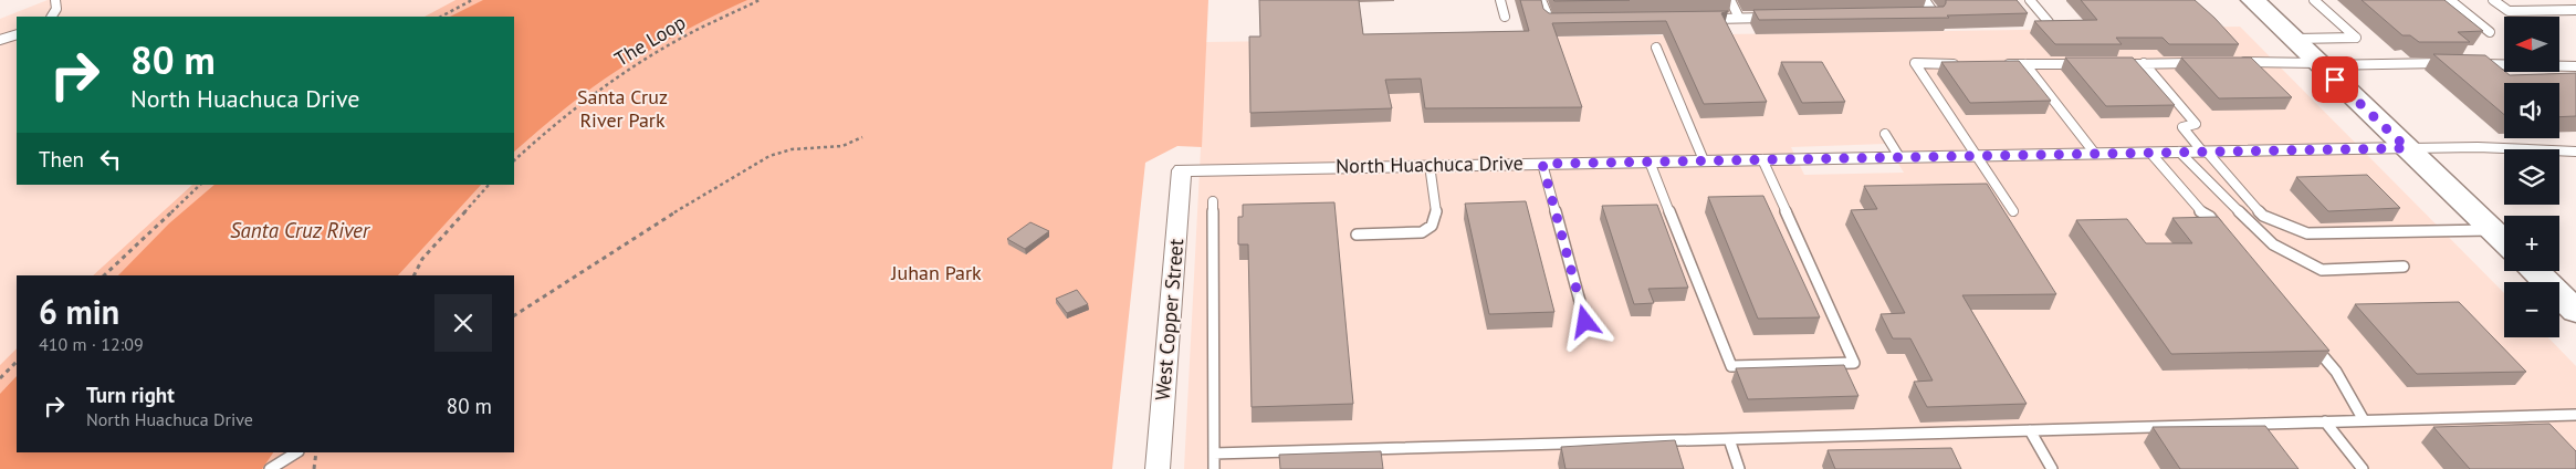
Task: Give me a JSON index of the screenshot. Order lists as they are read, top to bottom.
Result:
{
  "streets": {
    "street": ["North Huachuca Drive", "West Copper Street"],
    "path": ["The Loop"]
  },
  "crossings": [
    ["North Huachuca Drive", "West Copper Street"]
  ],
  "water": ["Santa Cruz River"],
  "parks": ["Santa Cruz River Park", "Juhan Park"],
  "north": "left",
  "page": {
    "map_buttons": ["+", "−"],
    "turn": ["80 m", "North Huachuca Drive"],
    "then": "Then",
    "heading": ["6 min", "410 m · 12:09"],
    "list": [
      {
        "name": "Turn right",
        "note": "North Huachuca Drive",
        "value": "80 m"
      }
    ]
  }
}
